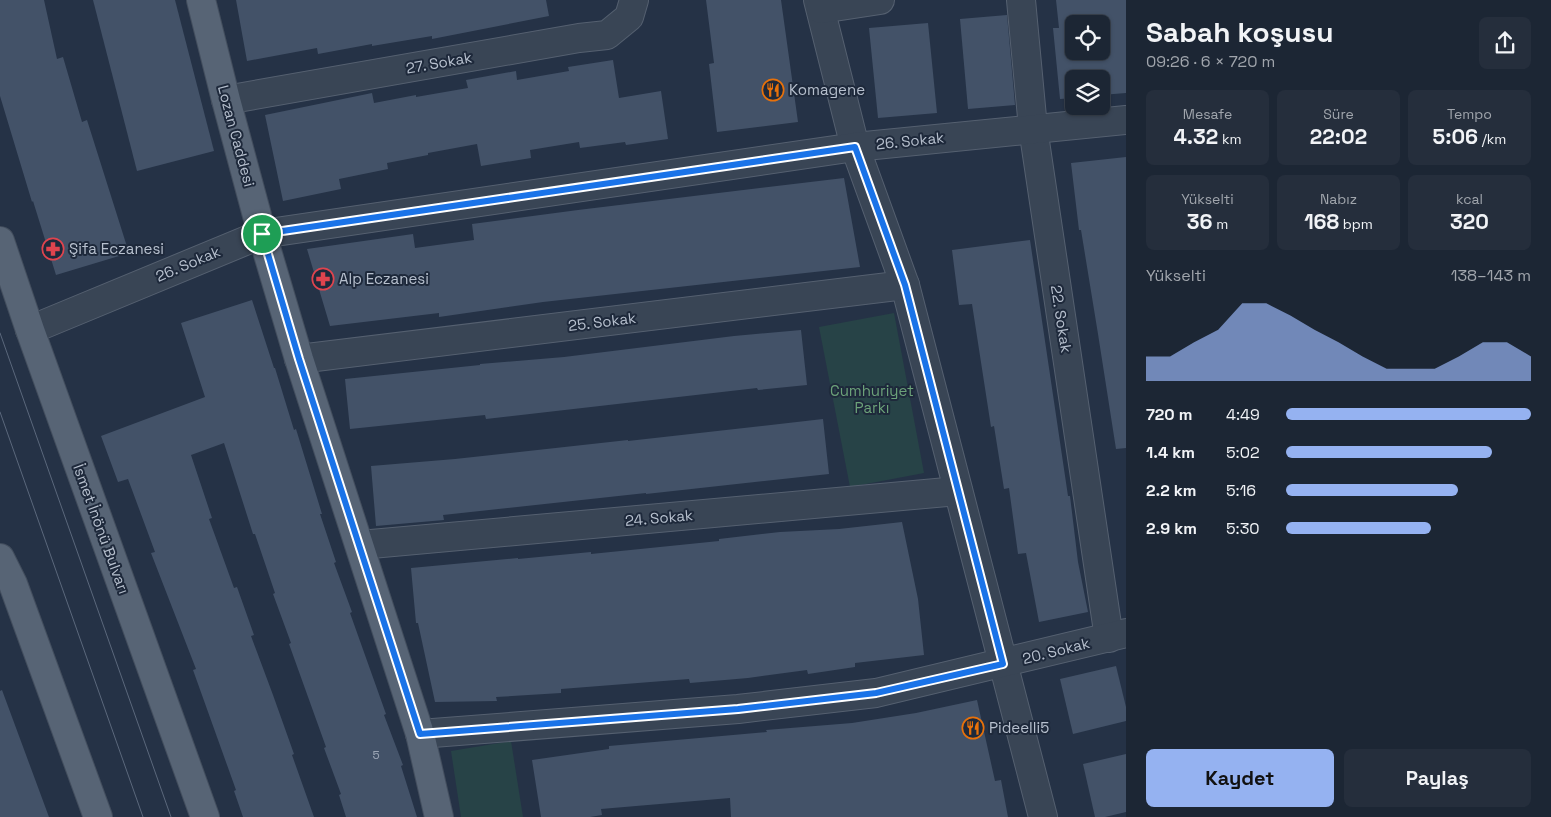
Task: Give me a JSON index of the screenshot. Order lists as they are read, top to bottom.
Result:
{
  "streets": {
    "main road": ["Lozan Caddesi", "İsmet İnönü Bulvarı"],
    "street": [
      "27. Sokak",
      "26. Sokak",
      "22. Sokak",
      "25. Sokak",
      "24. Sokak",
      "20. Sokak"
    ]
  },
  "crossings": [
    ["27. Sokak", "Lozan Caddesi"],
    ["Lozan Caddesi", "26. Sokak"],
    ["Lozan Caddesi", "25. Sokak"],
    ["Lozan Caddesi", "24. Sokak"],
    ["Lozan Caddesi", "20. Sokak"],
    ["26. Sokak", "22. Sokak"],
    ["26. Sokak", "İsmet İnönü Bulvarı"],
    ["22. Sokak", "20. Sokak"]
  ],
  "parks": ["Cumhuriyet Parkı"],
  "places": {
    "restaurant": ["Komagene", "Pideelli5"],
    "pharmacy": ["Şifa Eczanesi", "Alp Eczanesi"]
  },
  "house_numbers": ["5"],
  "page": {
    "heading": ["Sabah koşusu", "09:26 · 6 × 720 m"],
    "stats": [
      ["Mesafe", "4.32 km"],
      ["Süre", "22:02"],
      ["Tempo", "5:06 /km"],
      ["Yükselti", "36 m"],
      ["Nabız", "168 bpm"],
      ["kcal", "320"]
    ],
    "chart": ["Yükselti", "138–143 m"],
    "list": [
      {
        "name": "720 m",
        "note": "4:49"
      },
      {
        "name": "1.4 km",
        "note": "5:02"
      },
      {
        "name": "2.2 km",
        "note": "5:16"
      },
      {
        "name": "2.9 km",
        "note": "5:30"
      }
    ],
    "buttons": ["Kaydet", "Paylaş"]
  }
}
